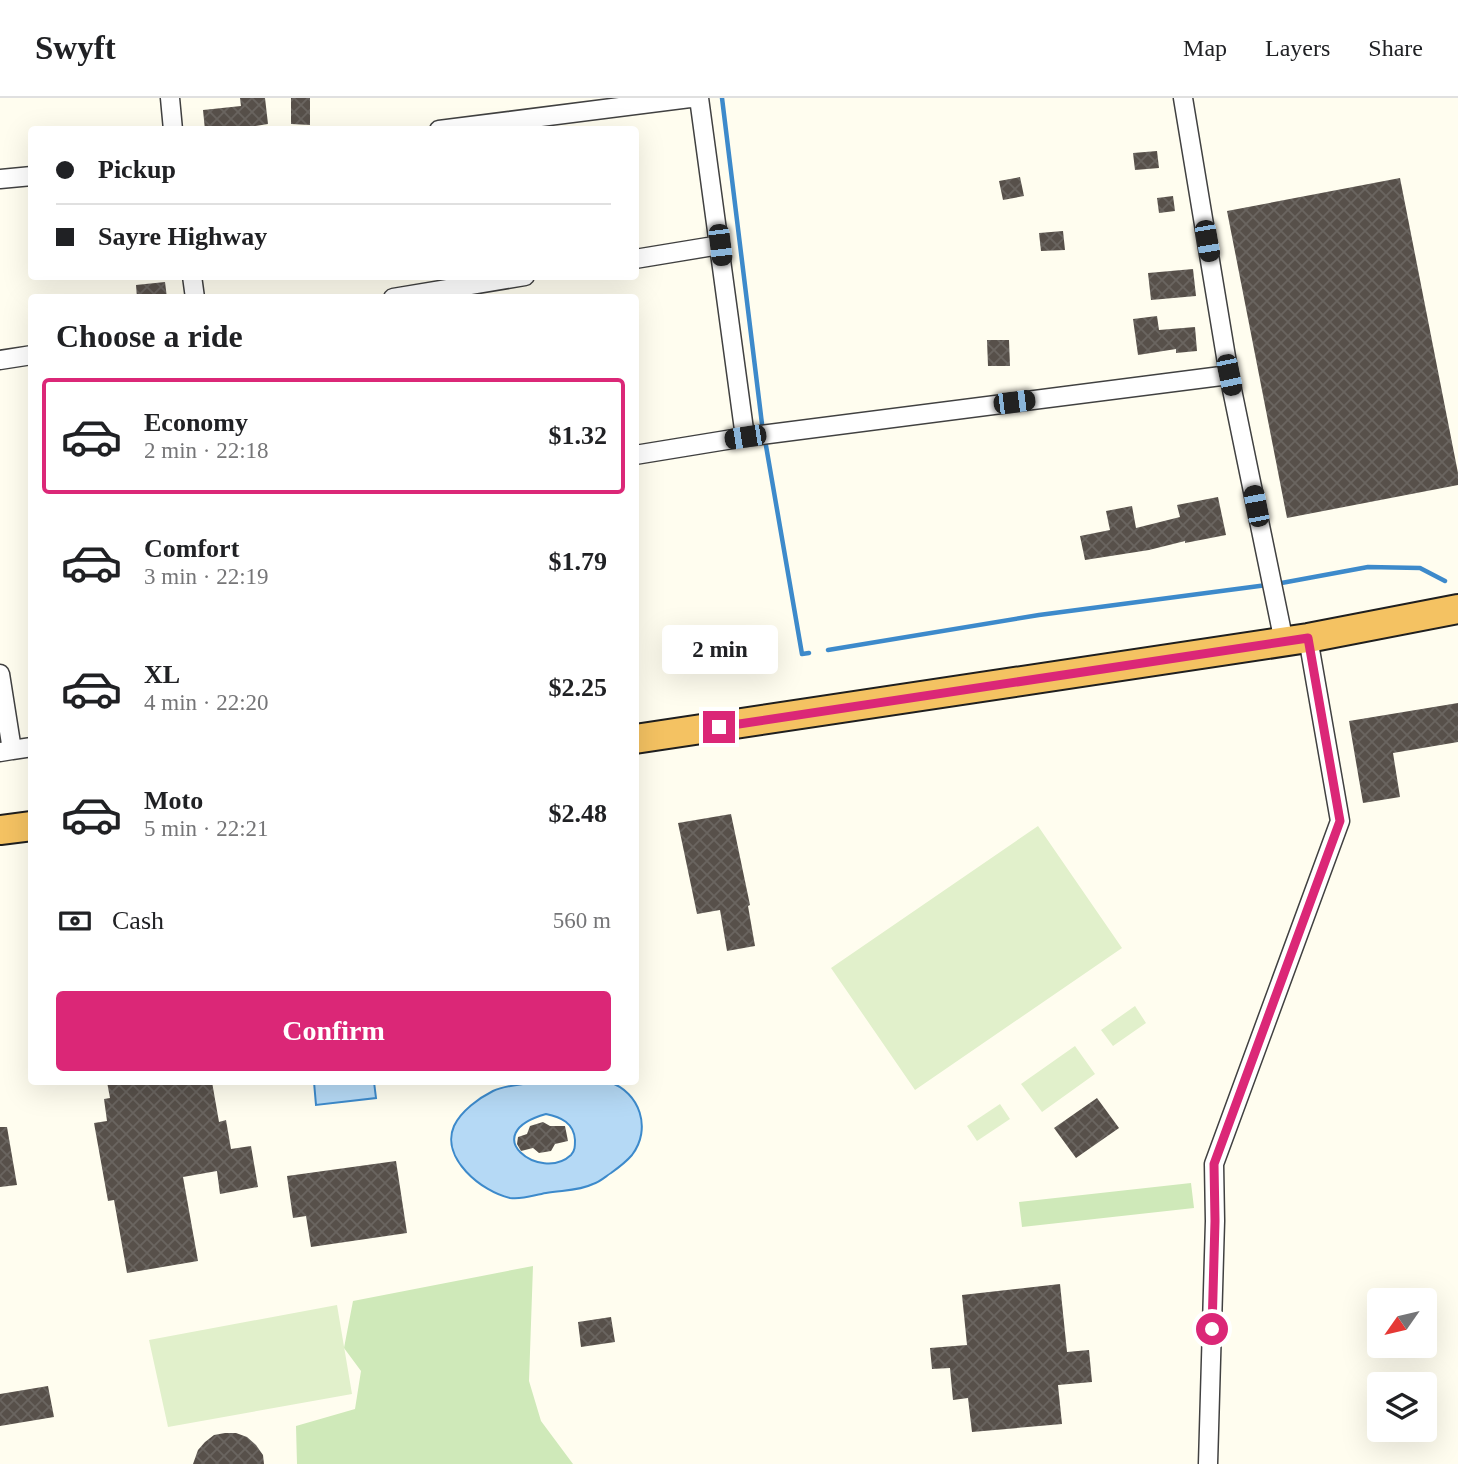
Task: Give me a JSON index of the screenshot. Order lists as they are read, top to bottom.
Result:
{
  "north": "bottom left",
  "page": {
    "header": "Swyft",
    "nav": ["Map", "Layers", "Share"],
    "banner": ["Pickup", "Sayre Highway"],
    "heading": "Choose a ride",
    "list": [
      {
        "name": "Economy",
        "note": "2 min · 22:18",
        "value": "$1.32"
      },
      {
        "name": "Comfort",
        "note": "3 min · 22:19",
        "value": "$1.79"
      },
      {
        "name": "XL",
        "note": "4 min · 22:20",
        "value": "$2.25"
      },
      {
        "name": "Moto",
        "note": "5 min · 22:21",
        "value": "$2.48"
      }
    ],
    "bubble": "2 min",
    "pay": ["Cash", "560 m"],
    "buttons": "Confirm"
  }
}
